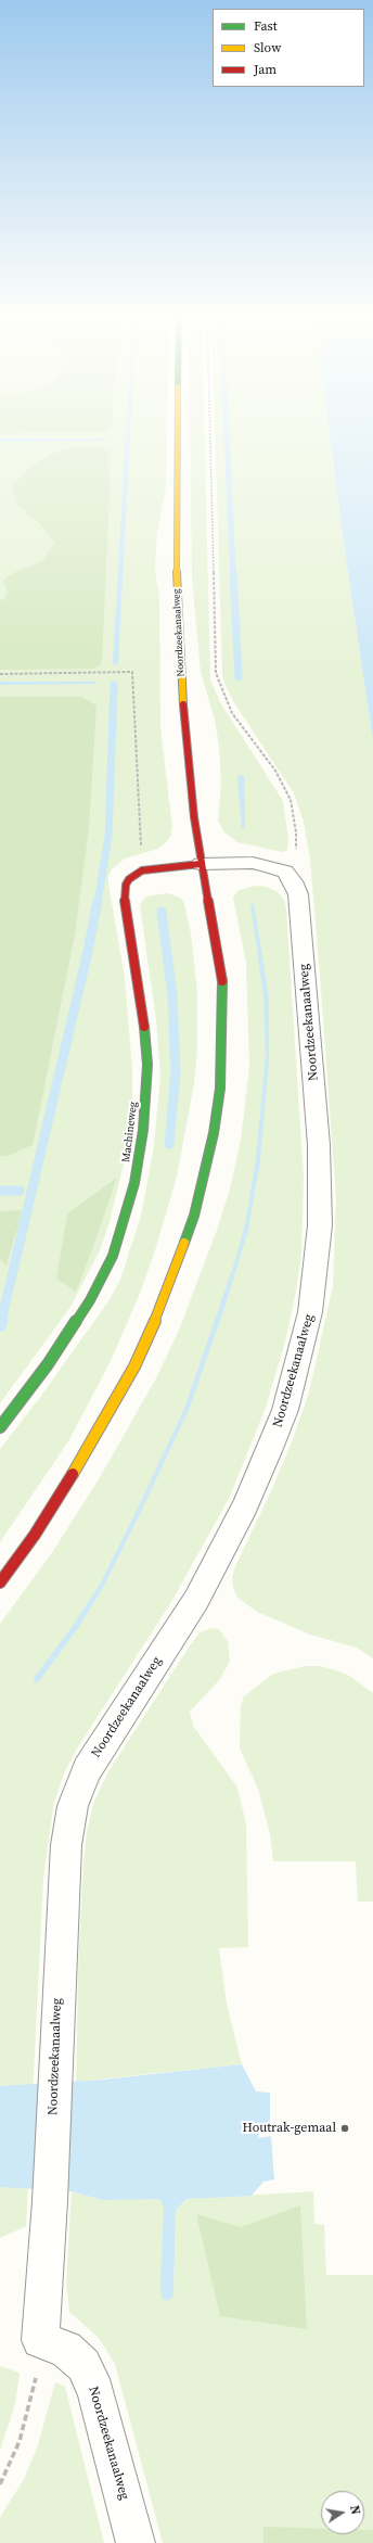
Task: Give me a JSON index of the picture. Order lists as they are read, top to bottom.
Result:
{
  "streets": {
    "main road": ["Noordzeekanaalweg", "Machineweg"]
  },
  "places": ["Houtrak-gemaal"],
  "legend": ["Fast", "Slow", "Jam"],
  "north": "right"
}
